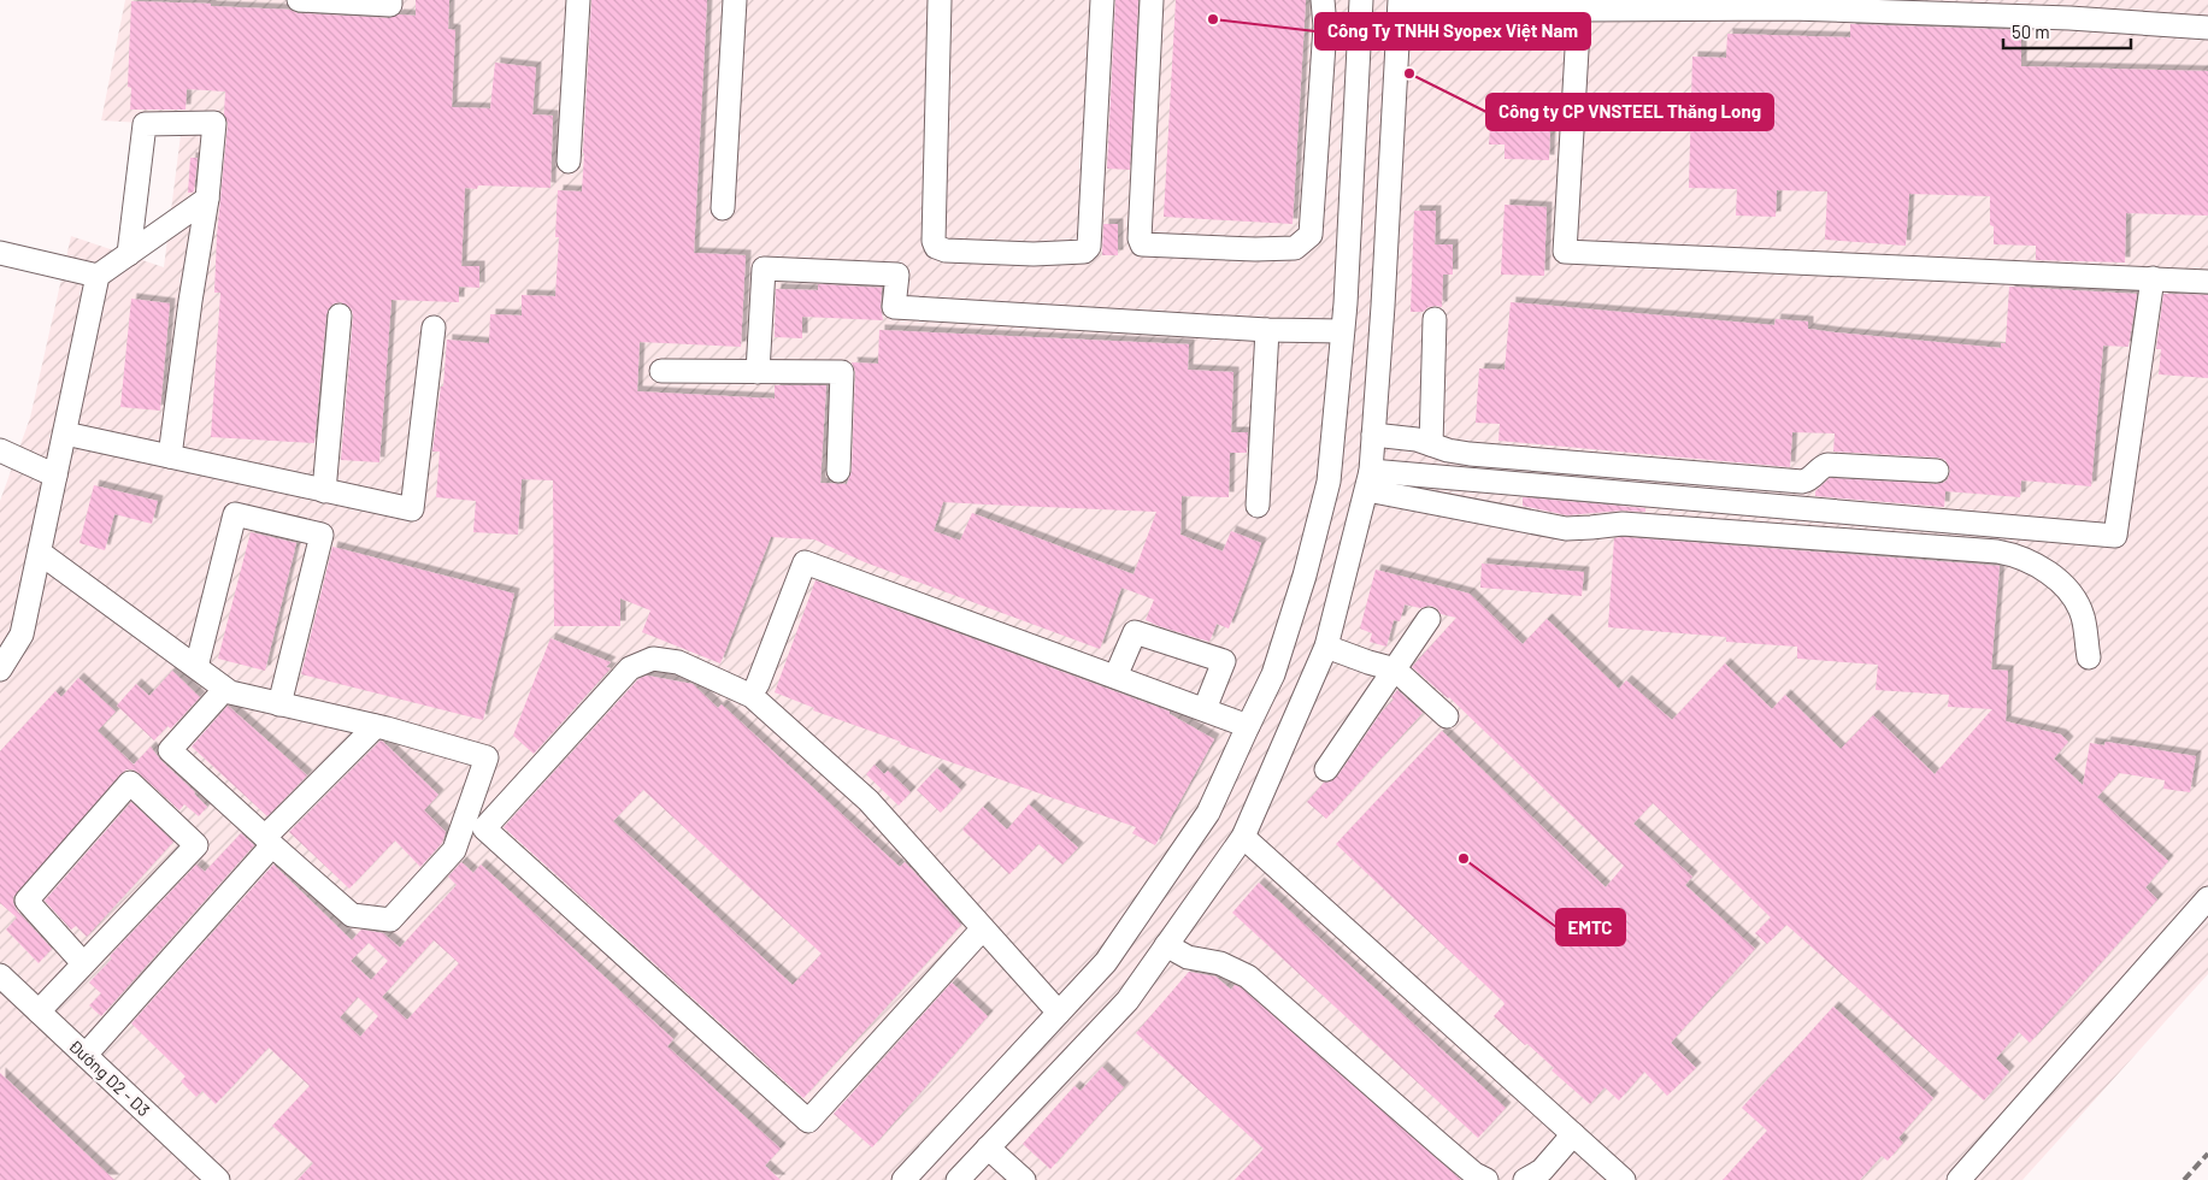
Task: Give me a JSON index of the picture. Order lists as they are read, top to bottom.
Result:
{
  "streets": {
    "street": ["Đường D2 - D3"]
  },
  "places": ["Công Ty TNHH Syopex Việt Nam", "Công ty CP VNSTEEL Thăng Long", "EMTC"],
  "scale_bar": "50 m"
}
